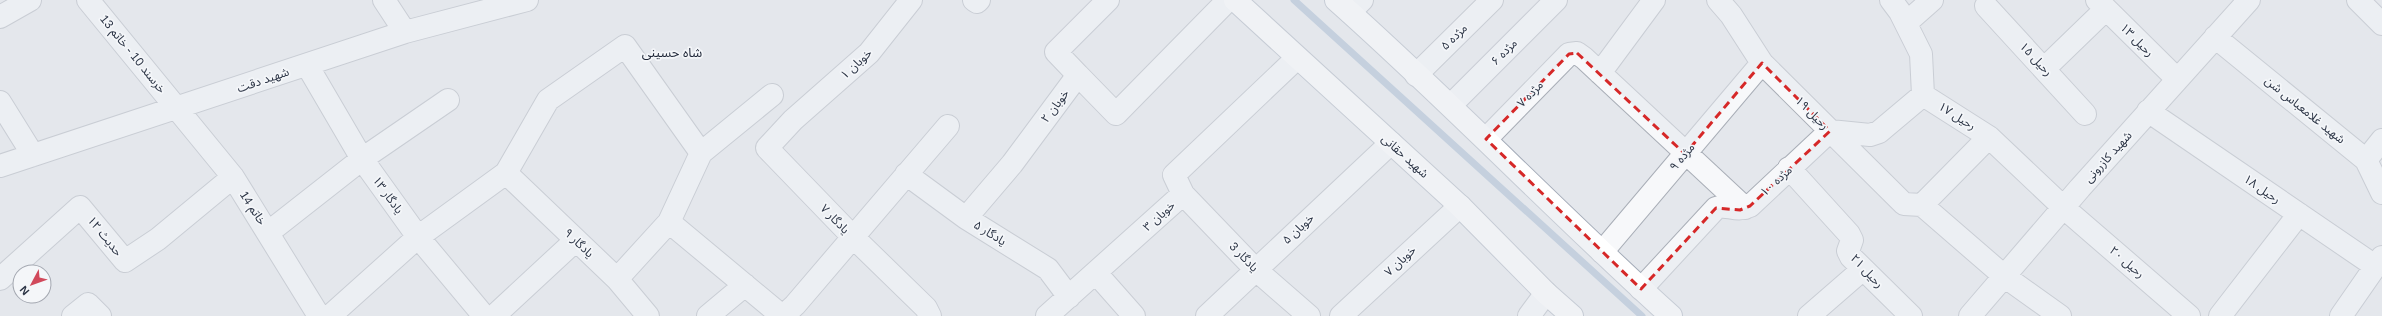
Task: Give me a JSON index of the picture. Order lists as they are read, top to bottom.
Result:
{
  "streets": {
    "main road": ["شهید حقانی"],
    "street": [
      "مژده ۵",
      "رحیل ۱۳",
      "مژده ۶",
      "خرسند 10 - خاتم 13",
      "رحیل ۱۵",
      "خوبان ۱",
      "شهید دقت",
      "مژده ۷",
      "خوبان ۲",
      "شهید غلامعباس شن",
      "رحیل ۱۹",
      "رحیل ۱۷",
      "مژده ۹",
      "شهید کازرونی",
      "مژده ۱۰",
      "رحیل ۱۸",
      "یادگار ۱۳",
      "خاتم 14",
      "خوبان ۳",
      "یادگار ۷",
      "خوبان ۵",
      "یادگار ۵",
      "حدیث ۱۲",
      "یادگار ۹",
      "یادگار 3",
      "خوبان ۷",
      "رحیل ۲۰",
      "رحیل ۲۱"
    ]
  },
  "crossings": [
    ["رحیل ۱۳", "شهید کازرونی"],
    ["خرسند 10 - خاتم 13", "شهید دقت"],
    ["خرسند 10 - خاتم 13", "خاتم 14"],
    ["خوبان ۱", "یادگار ۷"],
    ["شهید دقت", "یادگار ۱۳"],
    ["شهید دقت", "خاتم 14"],
    ["خوبان ۲", "یادگار ۵"],
    ["شهید غلامعباس شن", "شهید کازرونی"],
    ["رحیل ۱۹", "مژده ۹"],
    ["رحیل ۱۹", "مژده ۱۰"],
    ["رحیل ۱۷", "شهید کازرونی"],
    ["رحیل ۱۷", "رحیل ۲۰"],
    ["شهید حقانی", "خوبان ۳"],
    ["شهید حقانی", "خوبان ۵"],
    ["شهید حقانی", "خوبان ۷"],
    ["شهید کازرونی", "رحیل ۱۸"],
    ["شهید کازرونی", "رحیل ۲۰"],
    ["مژده ۱۰", "رحیل ۲۱"],
    ["خاتم 14", "حدیث ۱۲"],
    ["خوبان ۳", "یادگار ۵"],
    ["خوبان ۳", "یادگار 3"],
    ["خوبان ۵", "یادگار 3"]
  ],
  "districts": ["شاه حسینی"],
  "north": "bottom left"
}
